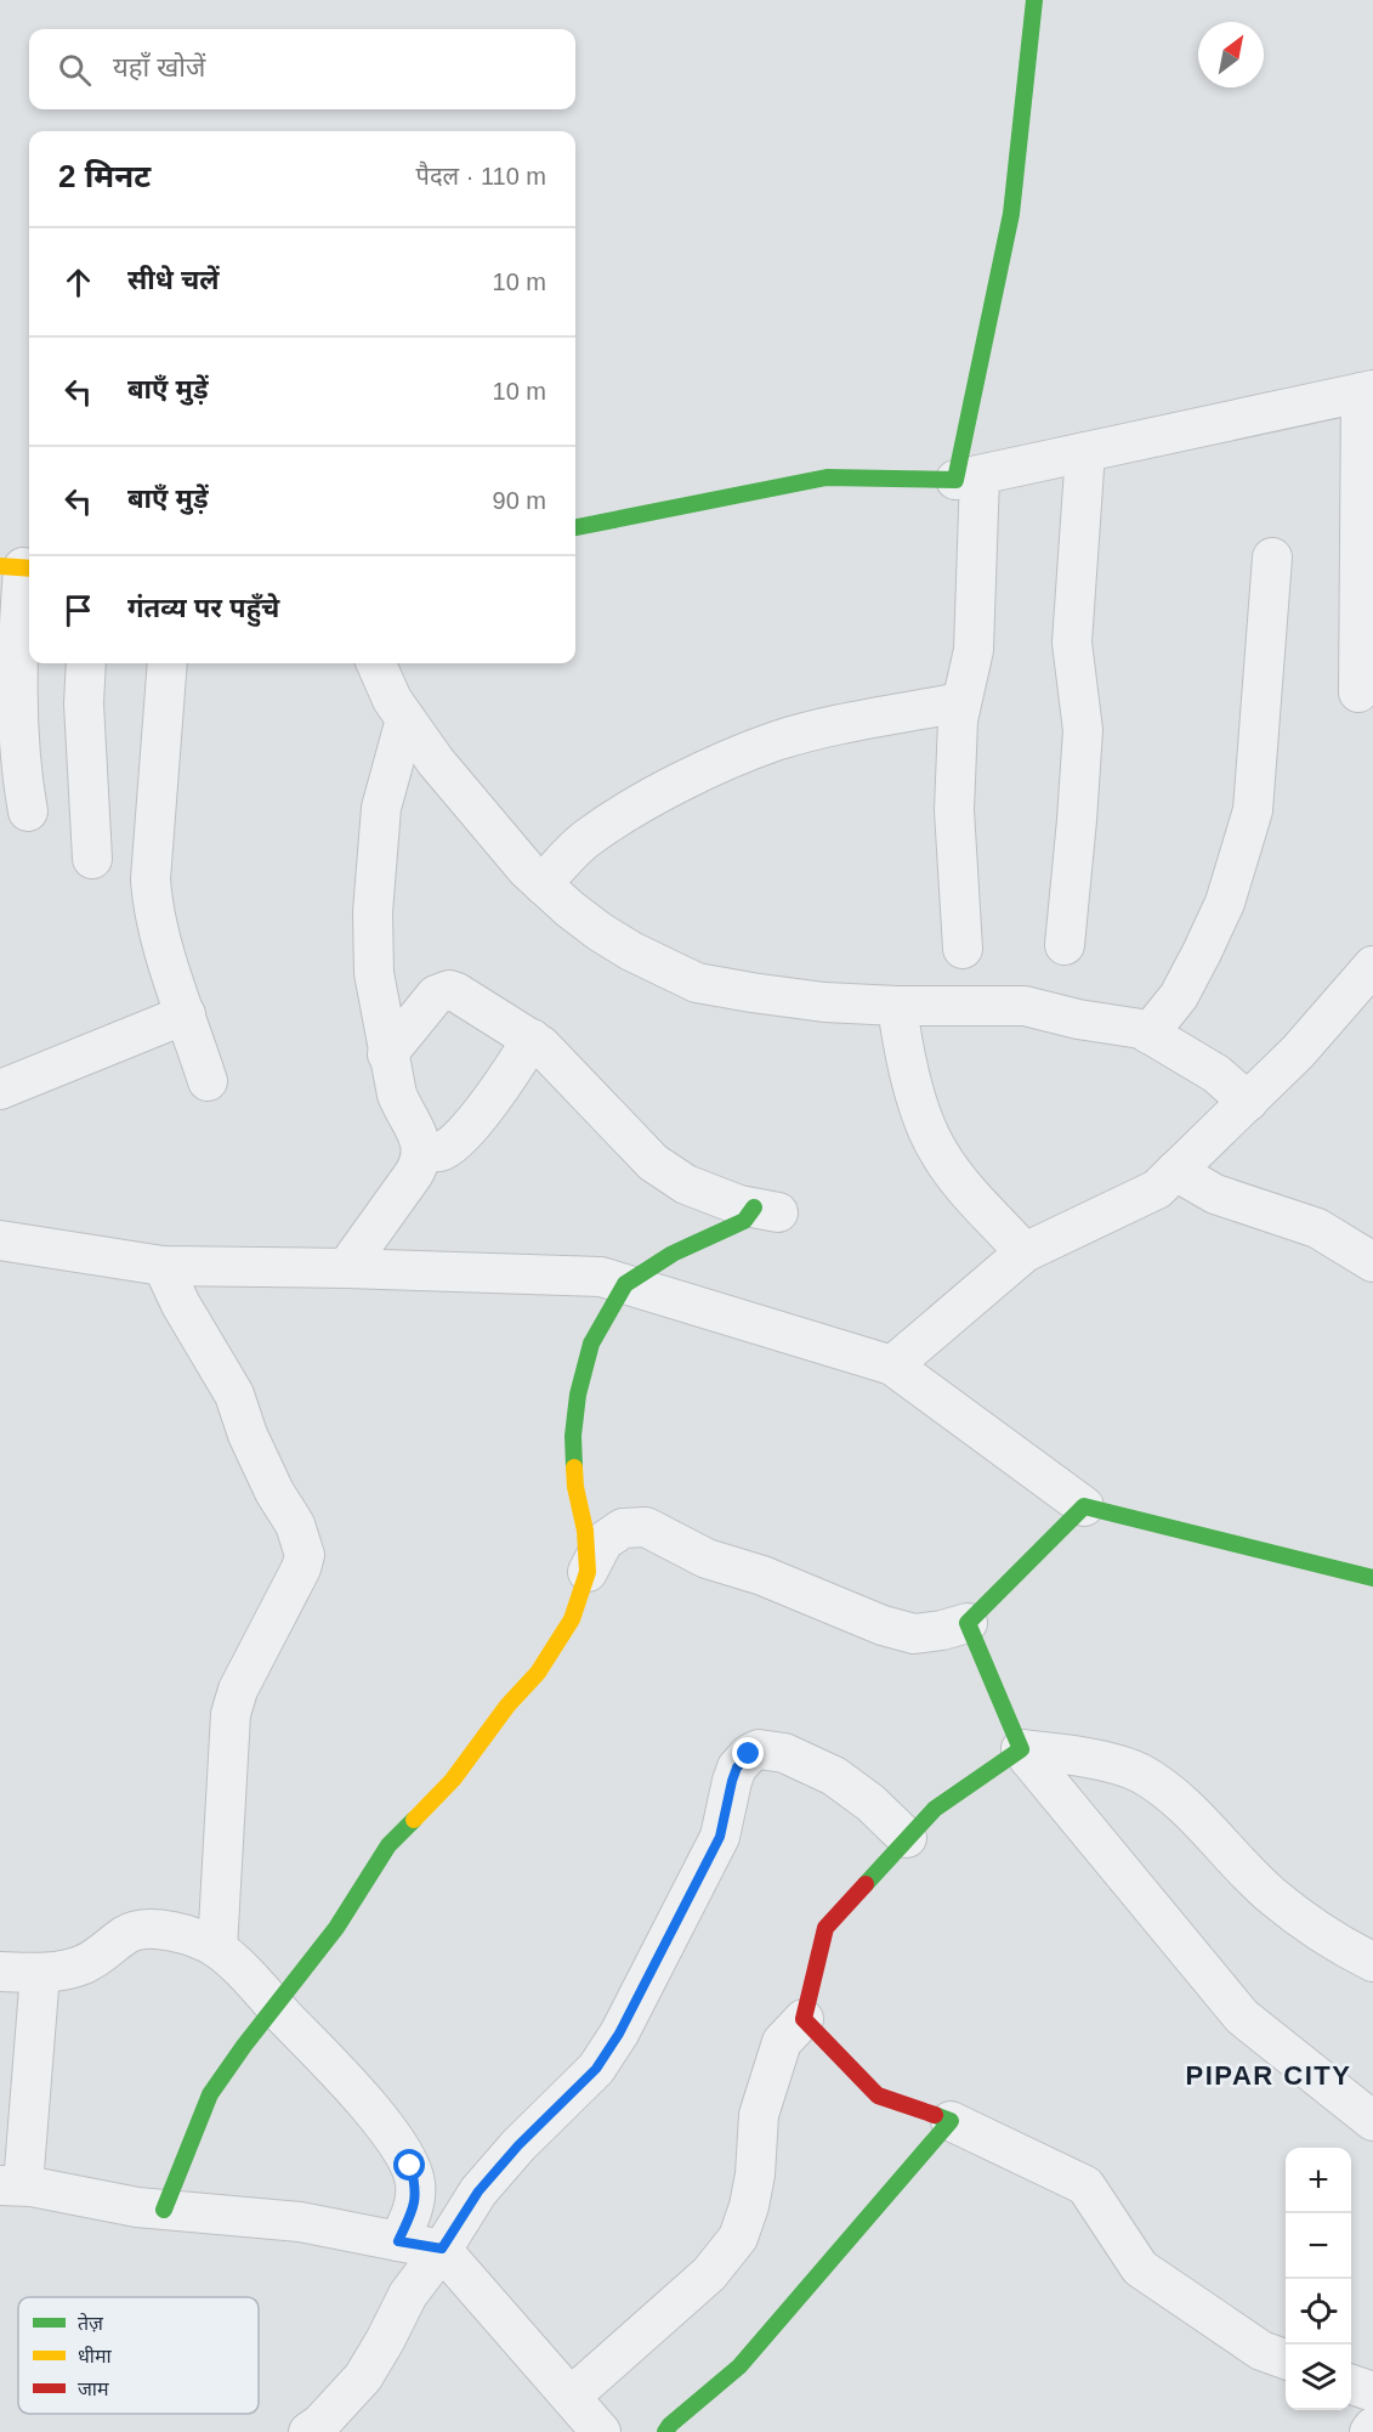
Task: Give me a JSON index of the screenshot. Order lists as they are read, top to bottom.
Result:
{
  "districts": ["PIPAR CITY"],
  "legend": ["तेज़", "धीमा", "जाम"],
  "north": "top right",
  "page": {
    "search": "यहाँ खोजें",
    "heading": ["2 मिनट", "पैदल · 110 m"],
    "list": [
      ["सीधे चलें", "10 m"],
      ["बाएँ मुड़ें", "10 m"],
      ["बाएँ मुड़ें", "90 m"],
      "गंतव्य पर पहुँचे"
    ],
    "map_buttons": ["+", "−"]
  }
}
